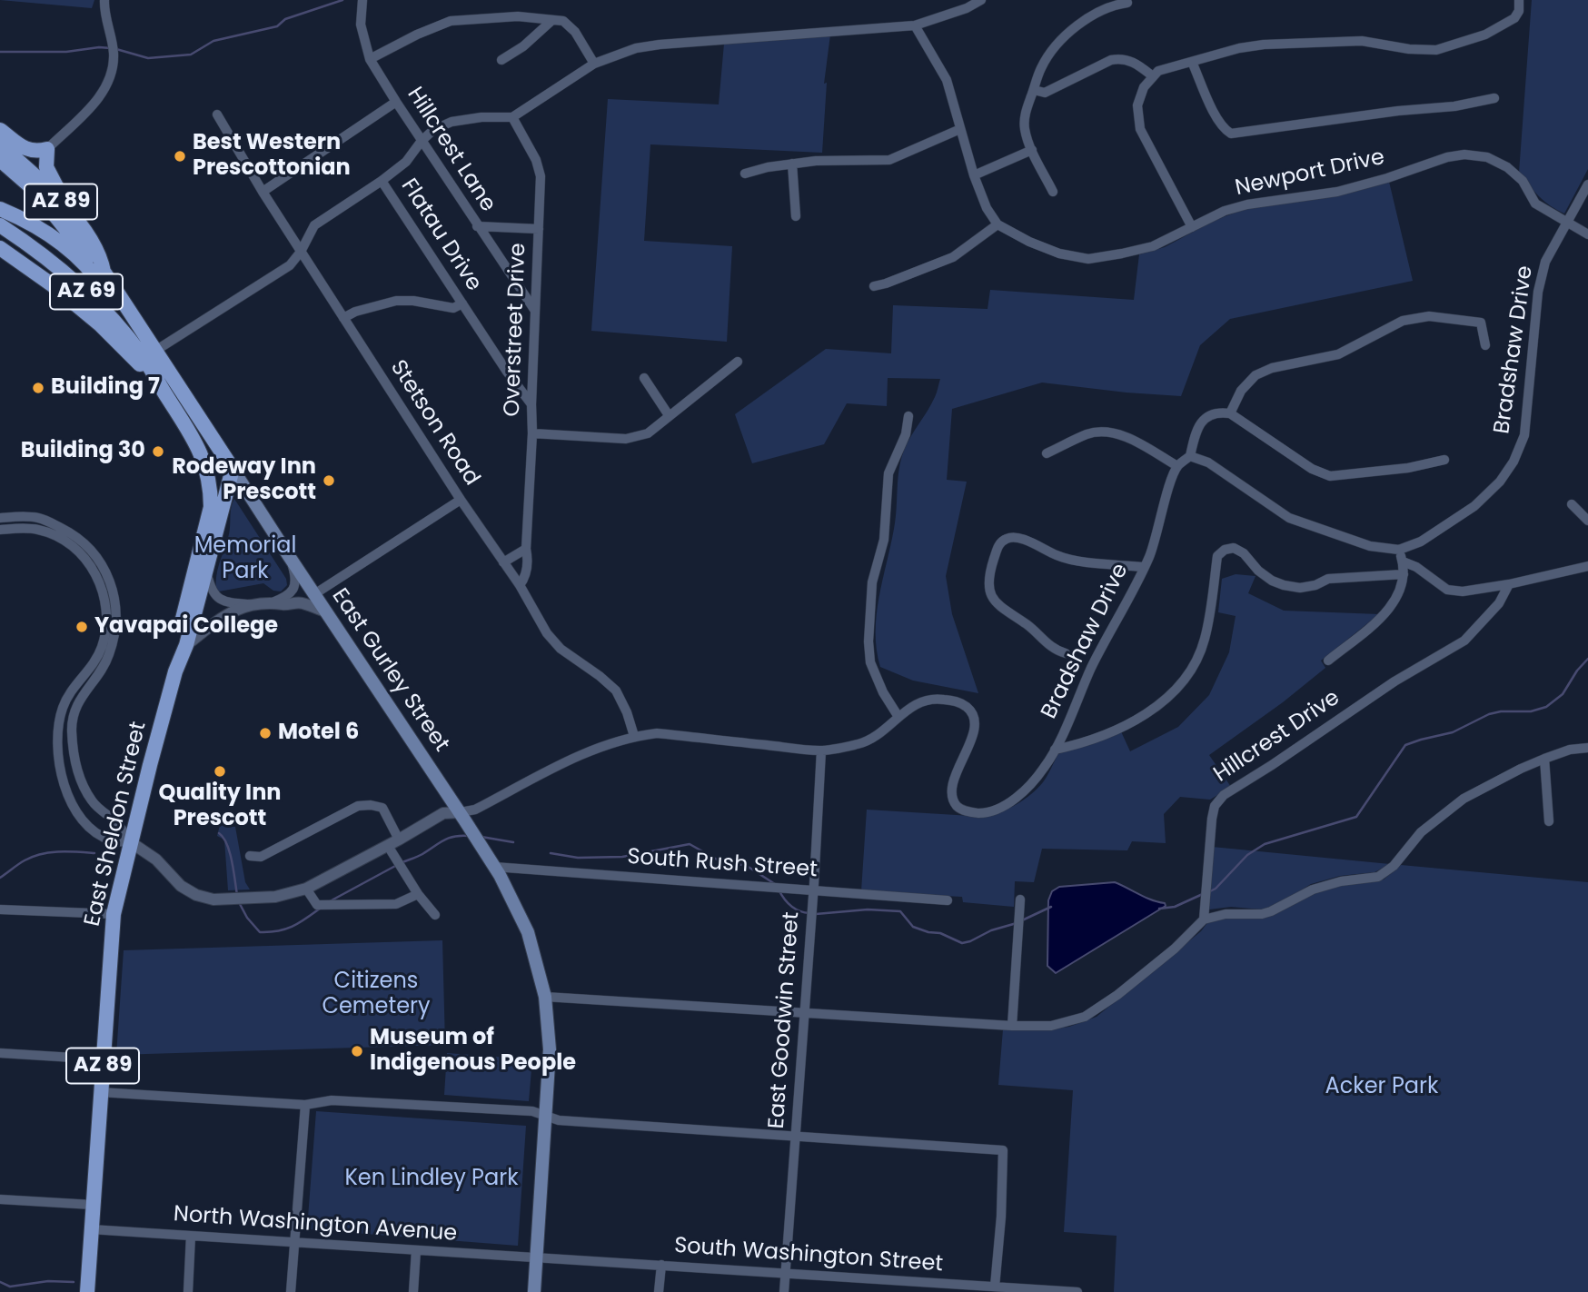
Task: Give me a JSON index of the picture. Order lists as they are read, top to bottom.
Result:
{
  "streets": {
    "main road": [
      "AZ 89",
      "AZ 69",
      "East Gurley Street",
      "East Sheldon Street"
    ],
    "street": [
      "Hillcrest Lane",
      "Newport Drive",
      "Flatau Drive",
      "Overstreet Drive",
      "Bradshaw Drive",
      "Stetson Road",
      "Hillcrest Drive",
      "South Rush Street",
      "East Goodwin Street",
      "North Washington Avenue",
      "South Washington Street"
    ]
  },
  "crossings": [
    ["Hillcrest Lane", "Overstreet Drive"],
    ["Newport Drive", "Bradshaw Drive"],
    ["AZ 89", "AZ 69"],
    ["AZ 89", "East Sheldon Street"],
    ["Flatau Drive", "Overstreet Drive"],
    ["AZ 69", "East Sheldon Street"],
    ["Overstreet Drive", "Stetson Road"],
    ["Bradshaw Drive", "Stetson Road"],
    ["Bradshaw Drive", "East Gurley Street"],
    ["Bradshaw Drive", "East Goodwin Street"],
    ["East Gurley Street", "East Sheldon Street"],
    ["East Gurley Street", "South Rush Street"],
    ["East Gurley Street", "North Washington Avenue"],
    ["East Gurley Street", "South Washington Street"],
    ["East Sheldon Street", "North Washington Avenue"],
    ["South Rush Street", "East Goodwin Street"],
    ["East Goodwin Street", "South Washington Street"],
    ["North Washington Avenue", "South Washington Street"]
  ],
  "parks": [
    "Memorial Park",
    "Citizens Cemetery",
    "Acker Park",
    "Ken Lindley Park"
  ],
  "places": [
    "Best Western Prescottonian",
    "Building 7",
    "Building 30",
    "Rodeway Inn Prescott",
    "Yavapai College",
    "Motel 6",
    "Quality Inn Prescott",
    "Museum of Indigenous People"
  ]
}
